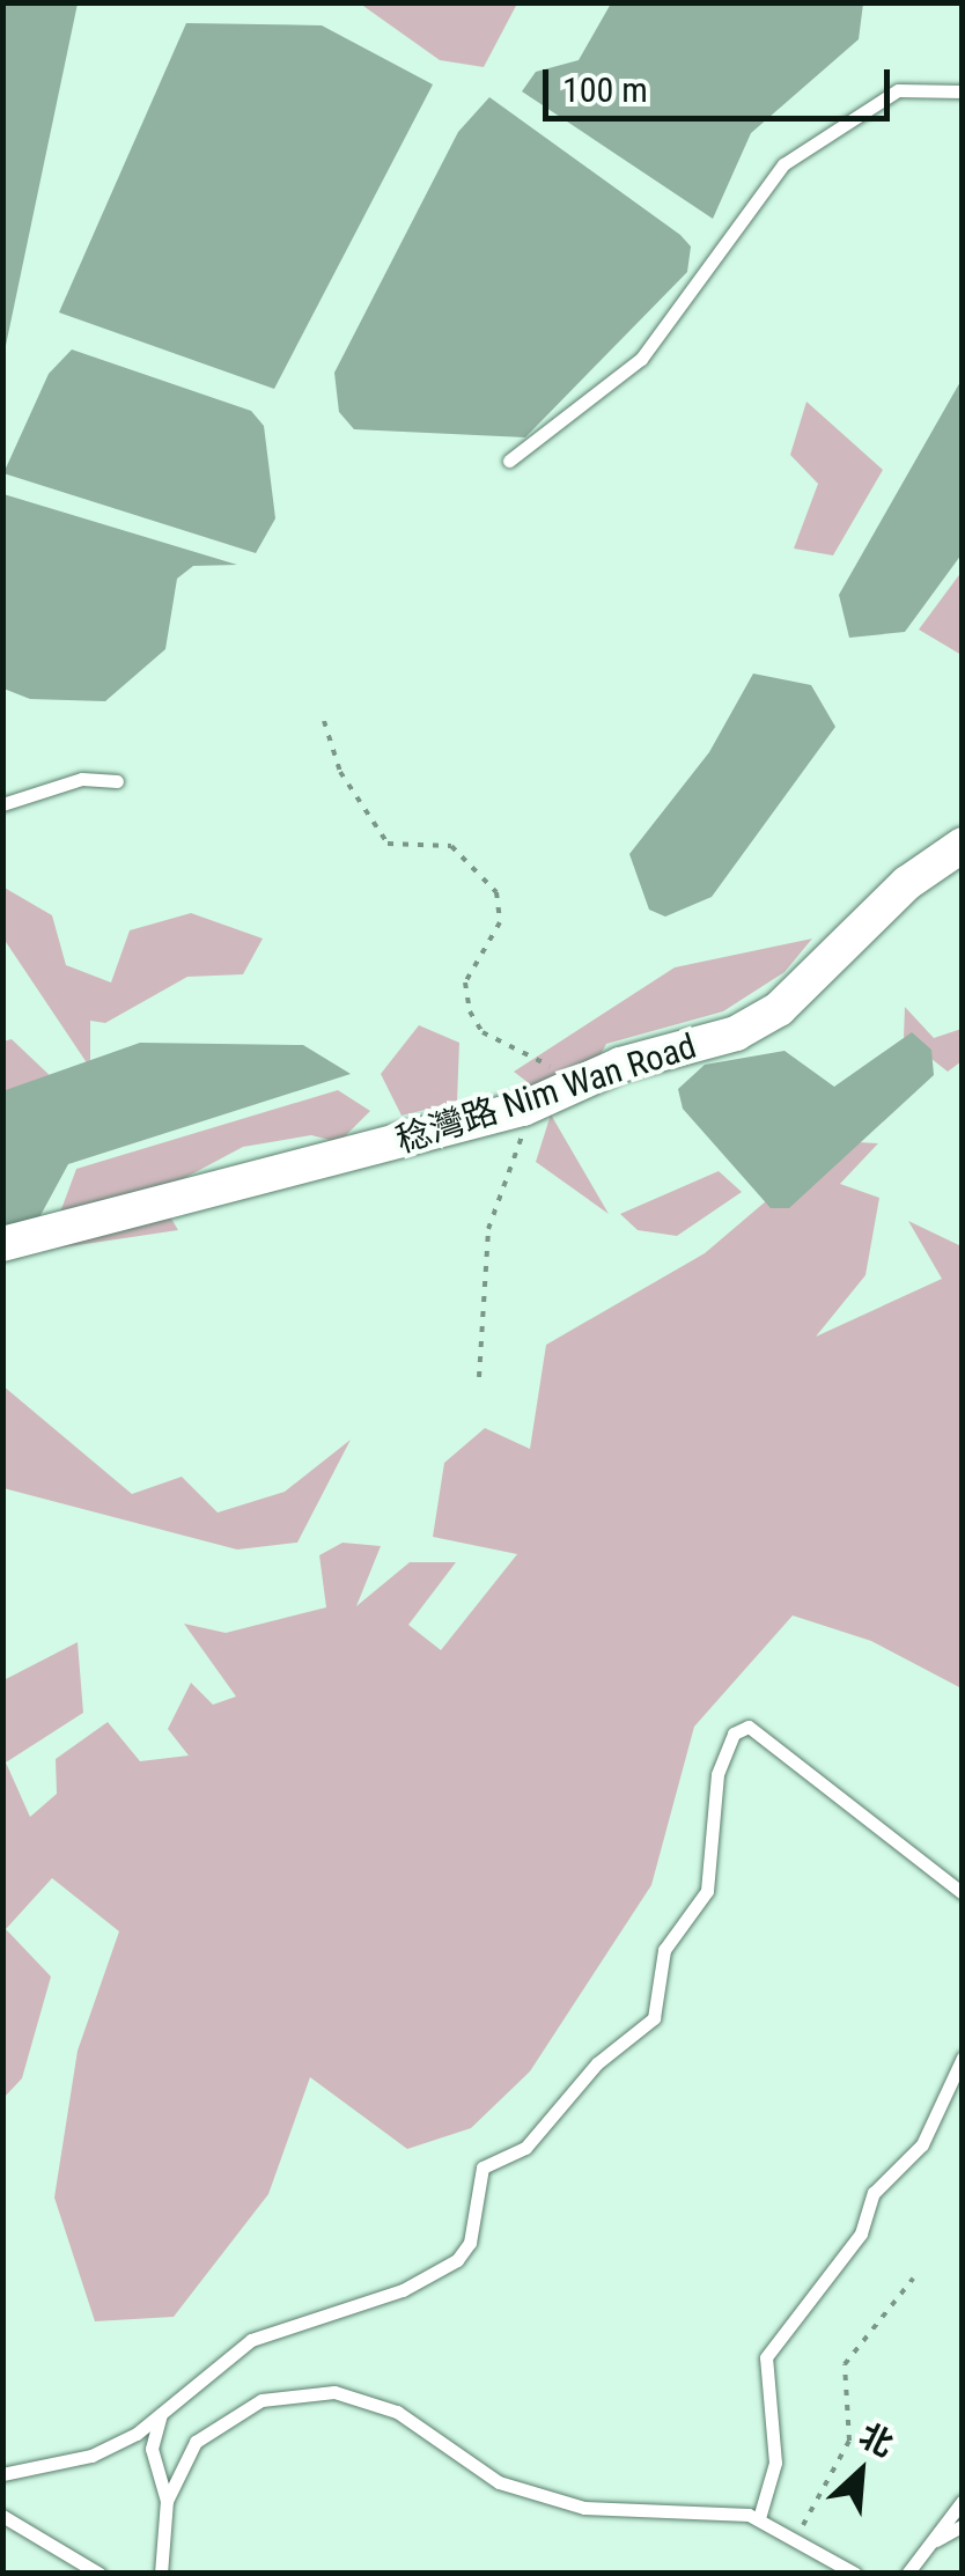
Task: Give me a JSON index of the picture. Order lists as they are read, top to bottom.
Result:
{
  "streets": {
    "street": ["稔灣路 Nim Wan Road"]
  },
  "scale_bar": "100 m",
  "north": "top right"
}
